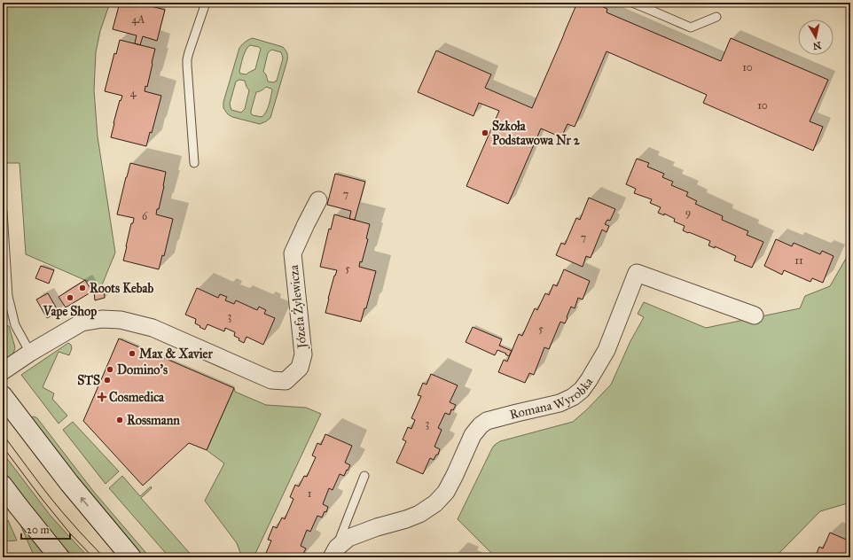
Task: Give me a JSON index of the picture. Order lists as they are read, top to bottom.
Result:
{
  "streets": {
    "street": ["Józefa Żylewicza", "Romana Wyrobka"]
  },
  "places": {
    "other": [
      "Szkoła Podstawowa Nr 2",
      "Roots Kebab",
      "Vape Shop",
      "Max & Xavier",
      "Domino's",
      "STS",
      "Rossmann"
    ],
    "health": ["Cosmedica"]
  },
  "house_numbers": [
    "4A",
    "10",
    "4",
    "10",
    "7",
    "9",
    "6",
    "7",
    "11",
    "5",
    "3",
    "5",
    "3",
    "1"
  ],
  "scale_bar": "20 m",
  "north": "bottom"
}
